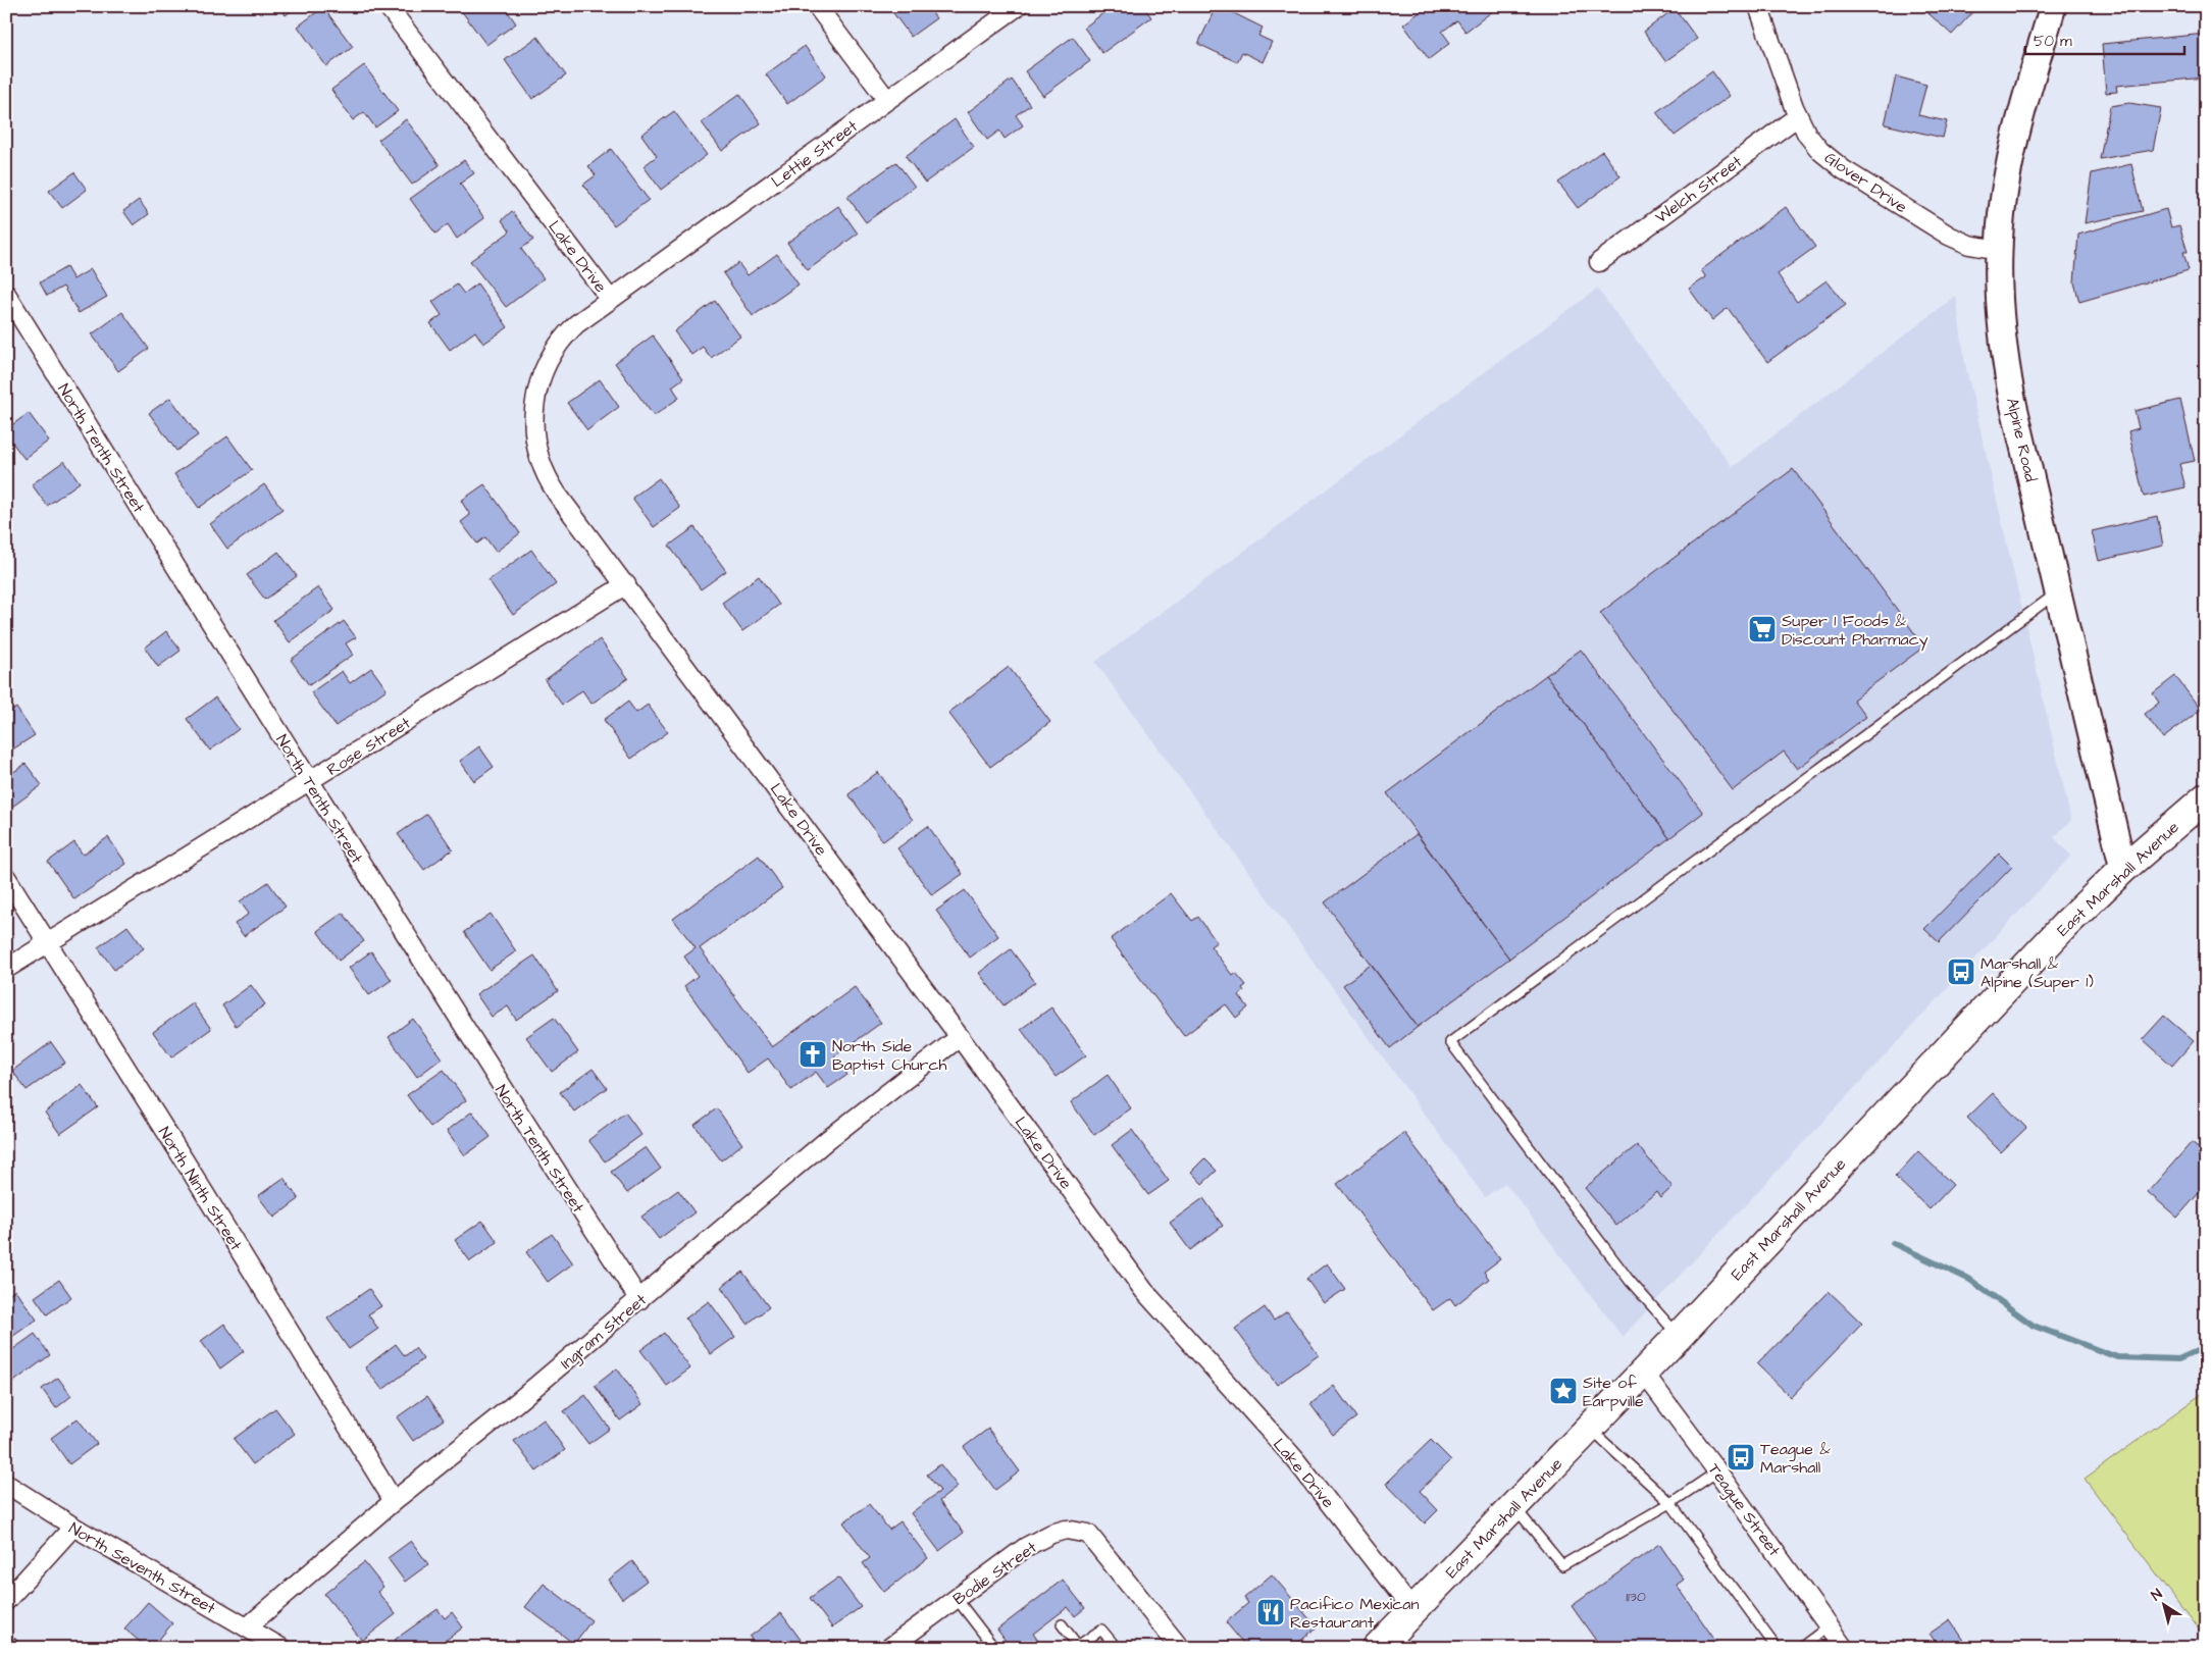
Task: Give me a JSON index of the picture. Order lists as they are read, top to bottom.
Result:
{
  "streets": {
    "main road": ["Alpine Road", "East Marshall Avenue"],
    "street": [
      "Lettie Street",
      "Glover Drive",
      "Welch Street",
      "Lake Drive",
      "North Tenth Street",
      "Rose Street",
      "North Ninth Street",
      "Ingram Street",
      "Teague Street",
      "North Seventh Street",
      "Bodie Street"
    ]
  },
  "crossings": [
    ["Lettie Street", "Lake Drive"],
    ["Glover Drive", "Welch Street"],
    ["Glover Drive", "Alpine Road"],
    ["Lake Drive", "Rose Street"],
    ["Lake Drive", "East Marshall Avenue"],
    ["Lake Drive", "Ingram Street"],
    ["Alpine Road", "East Marshall Avenue"],
    ["North Tenth Street", "Rose Street"],
    ["North Tenth Street", "Ingram Street"],
    ["Rose Street", "North Ninth Street"],
    ["East Marshall Avenue", "Teague Street"],
    ["North Ninth Street", "Ingram Street"],
    ["Ingram Street", "North Seventh Street"]
  ],
  "places": {
    "supermarket": ["Super 1 Foods & Discount Pharmacy"],
    "bus stop": ["Marshall & Alpine (Super 1)", "Teague & Marshall"],
    "church": ["North Side Baptist Church"],
    "place": ["Site of Earpville"],
    "restaurant": ["Pacifico Mexican Restaurant"]
  },
  "house_numbers": ["1130"],
  "scale_bar": "50 m",
  "north": "top left"
}
